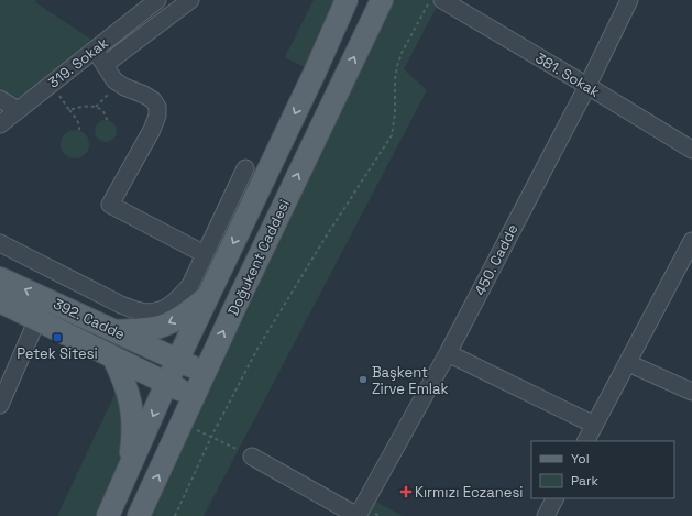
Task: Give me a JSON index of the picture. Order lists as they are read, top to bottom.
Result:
{
  "streets": {
    "main road": ["Doğukent Caddesi", "392. Cadde"],
    "street": ["319. Sokak", "381. Sokak", "450. Cadde"]
  },
  "crossings": [
    ["381. Sokak", "450. Cadde"],
    ["Doğukent Caddesi", "392. Cadde"]
  ],
  "places": {
    "transit": ["Petek Sitesi"],
    "other": ["Başkent Zirve Emlak"],
    "health": ["Kırmızı Eczanesi"]
  },
  "legend": ["Yol", "Park"]
}
